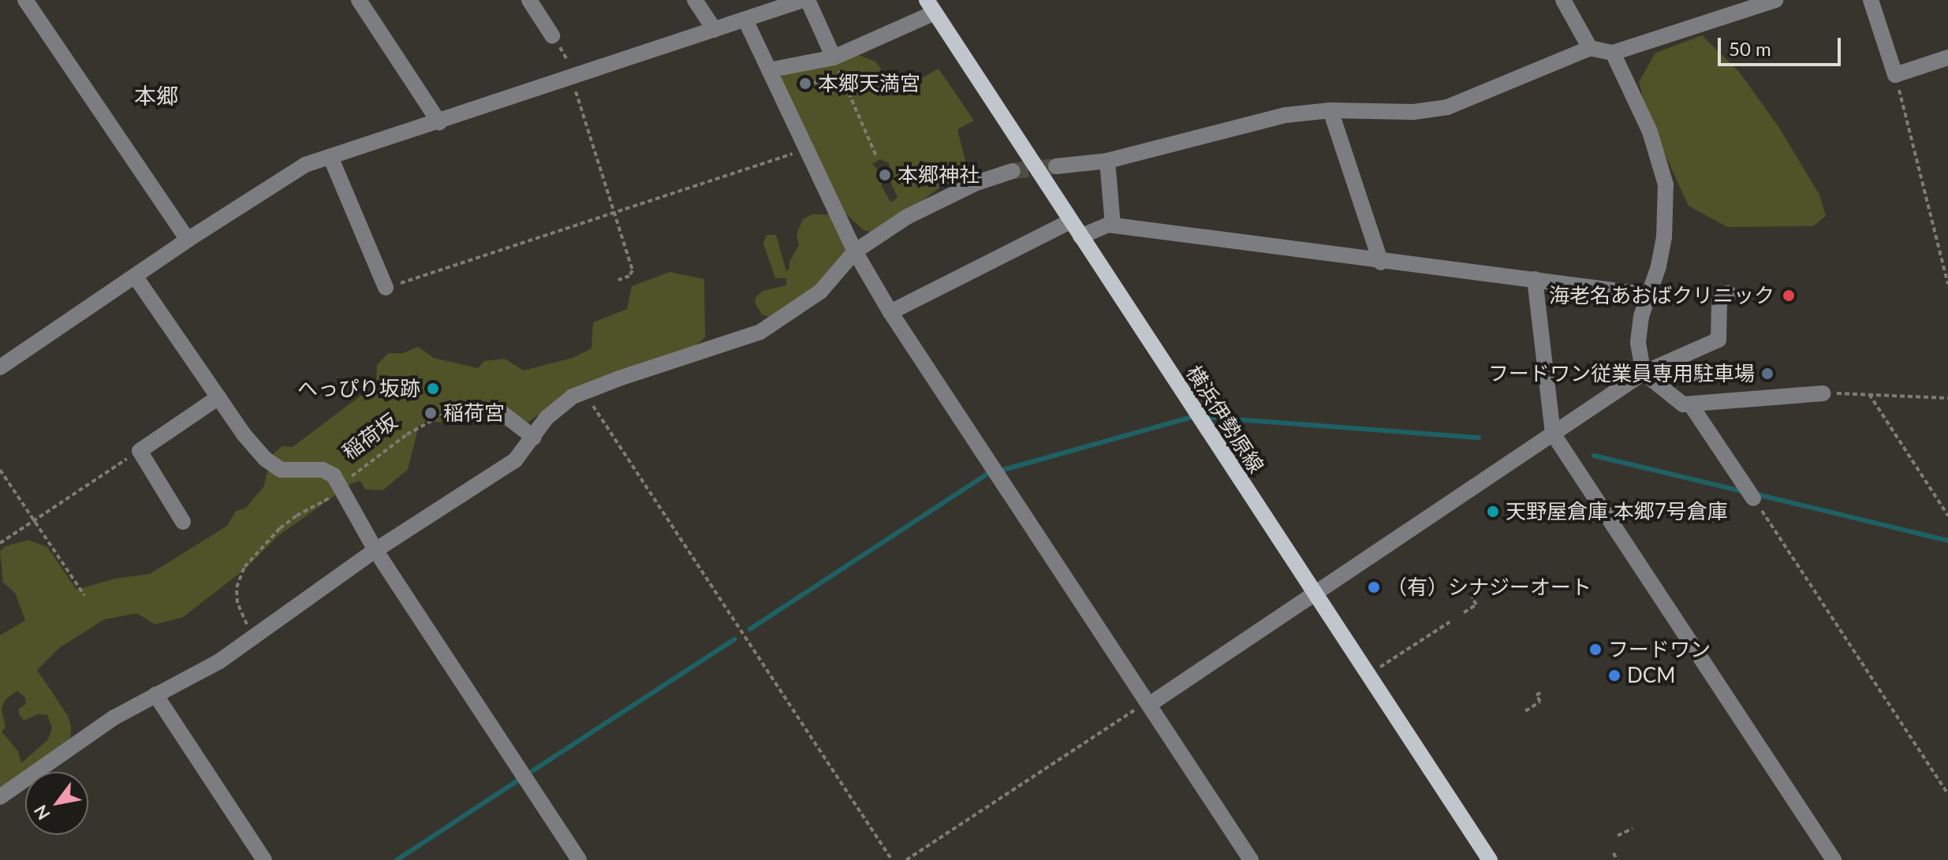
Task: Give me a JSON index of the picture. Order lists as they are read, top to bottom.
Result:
{
  "streets": {
    "main road": ["横浜伊勢原線"],
    "street": ["稲荷坂"]
  },
  "districts": ["本郷"],
  "places": [
    "本郷天満宮",
    "本郷神社",
    "海老名あおばクリニック",
    "フードワン従業員専用駐車場",
    "へっぴり坂跡",
    "稲荷宮",
    "天野屋倉庫 本郷7号倉庫",
    "（有）シナジーオート",
    "フードワン",
    "DCM"
  ],
  "scale_bar": "50 m",
  "north": "bottom left"
}
